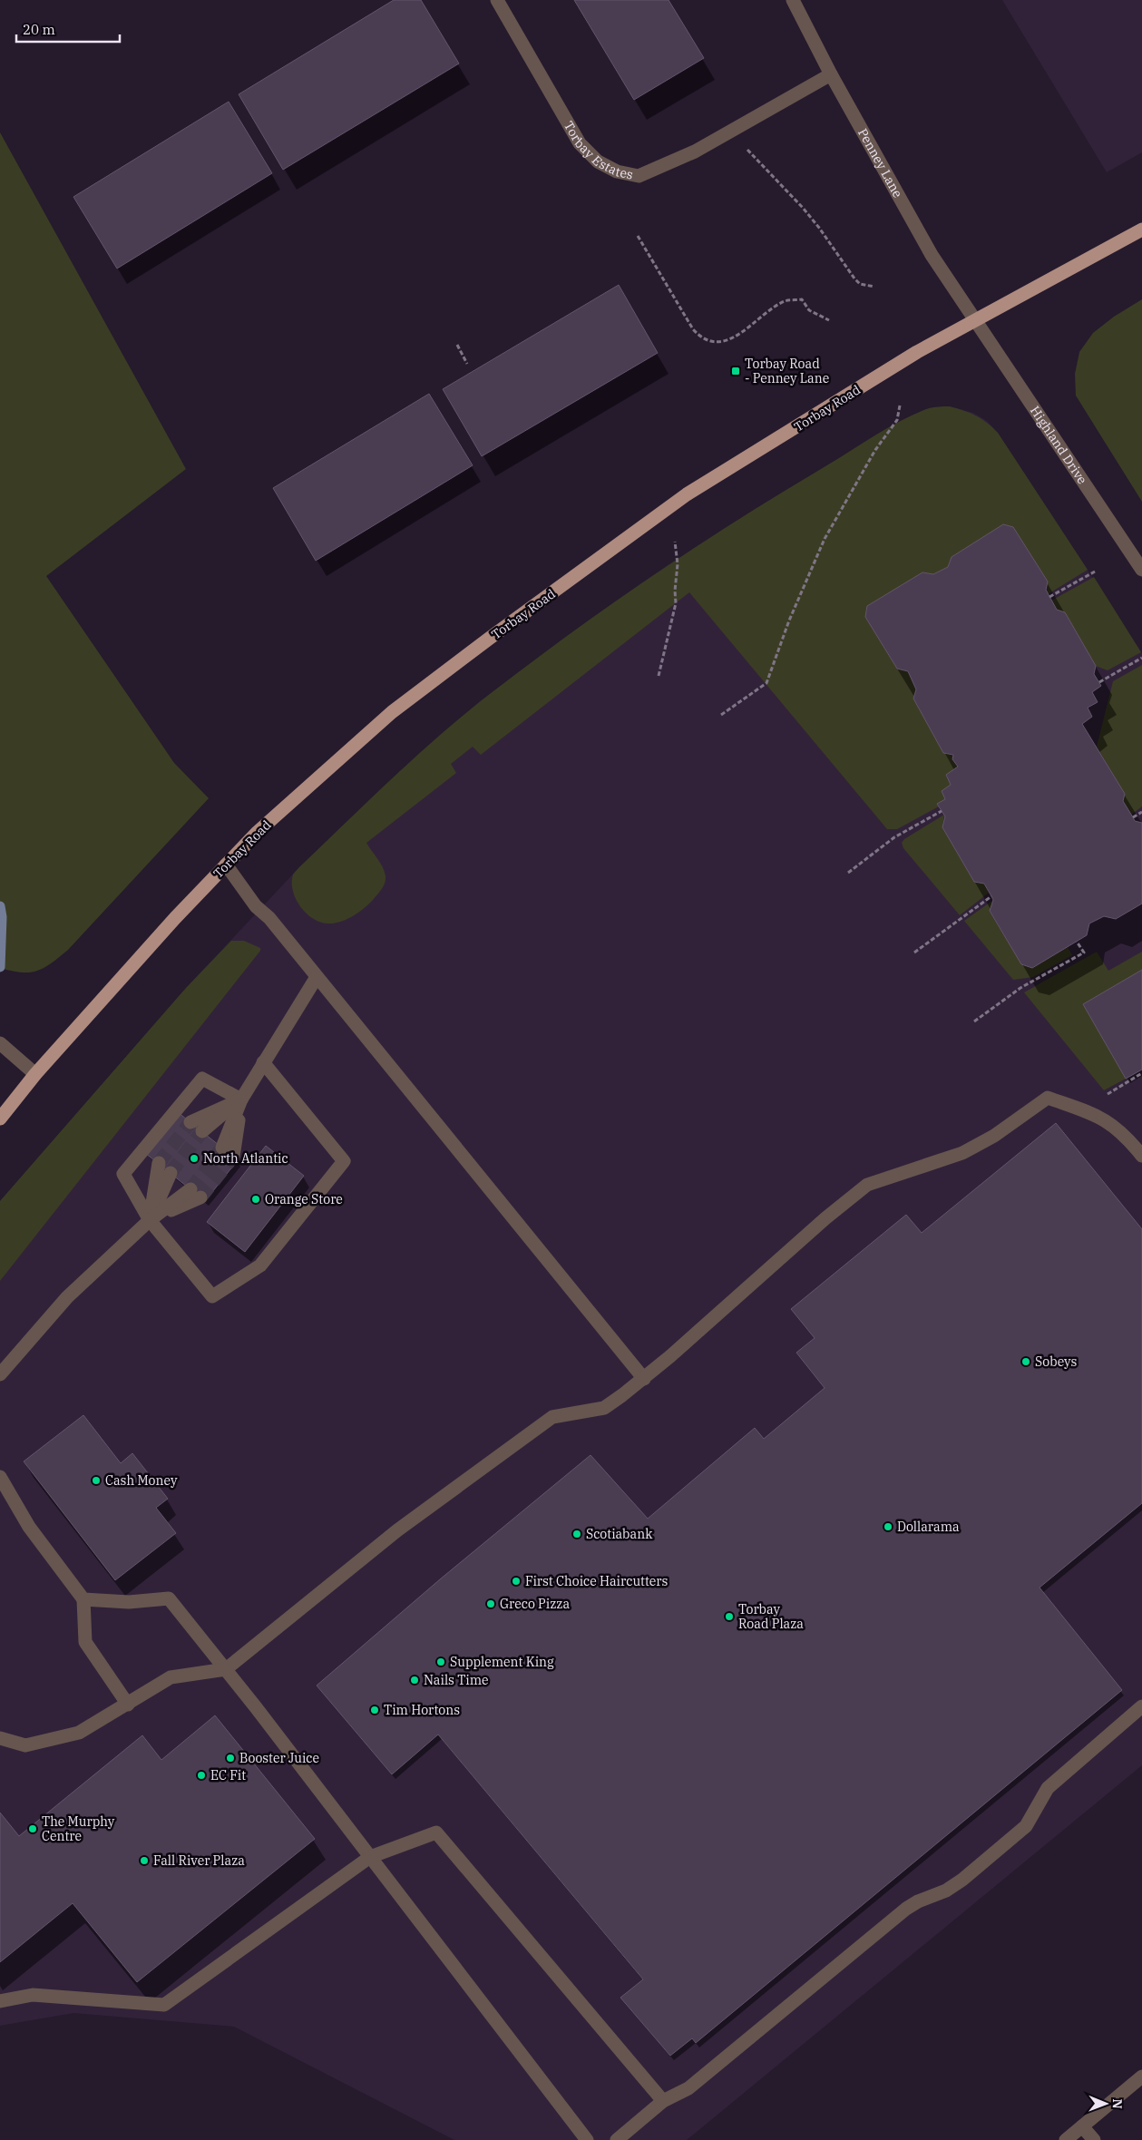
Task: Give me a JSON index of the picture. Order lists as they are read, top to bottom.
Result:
{
  "streets": {
    "main road": ["Torbay Road"],
    "street": ["Torbay Estates", "Penney Lane", "Highland Drive"]
  },
  "crossings": [
    ["Torbay Estates", "Penney Lane"],
    ["Penney Lane", "Torbay Road"],
    ["Penney Lane", "Highland Drive"],
    ["Torbay Road", "Highland Drive"]
  ],
  "places": {
    "transit": ["Torbay Road - Penney Lane"],
    "other": [
      "North Atlantic",
      "Orange Store",
      "Sobeys",
      "Cash Money",
      "Dollarama",
      "Scotiabank",
      "First Choice Haircutters",
      "Greco Pizza",
      "Torbay Road Plaza",
      "Supplement King",
      "Nails Time",
      "Tim Hortons",
      "Booster Juice",
      "EC Fit",
      "The Murphy Centre",
      "Fall River Plaza"
    ]
  },
  "scale_bar": "20 m",
  "north": "right"
}
